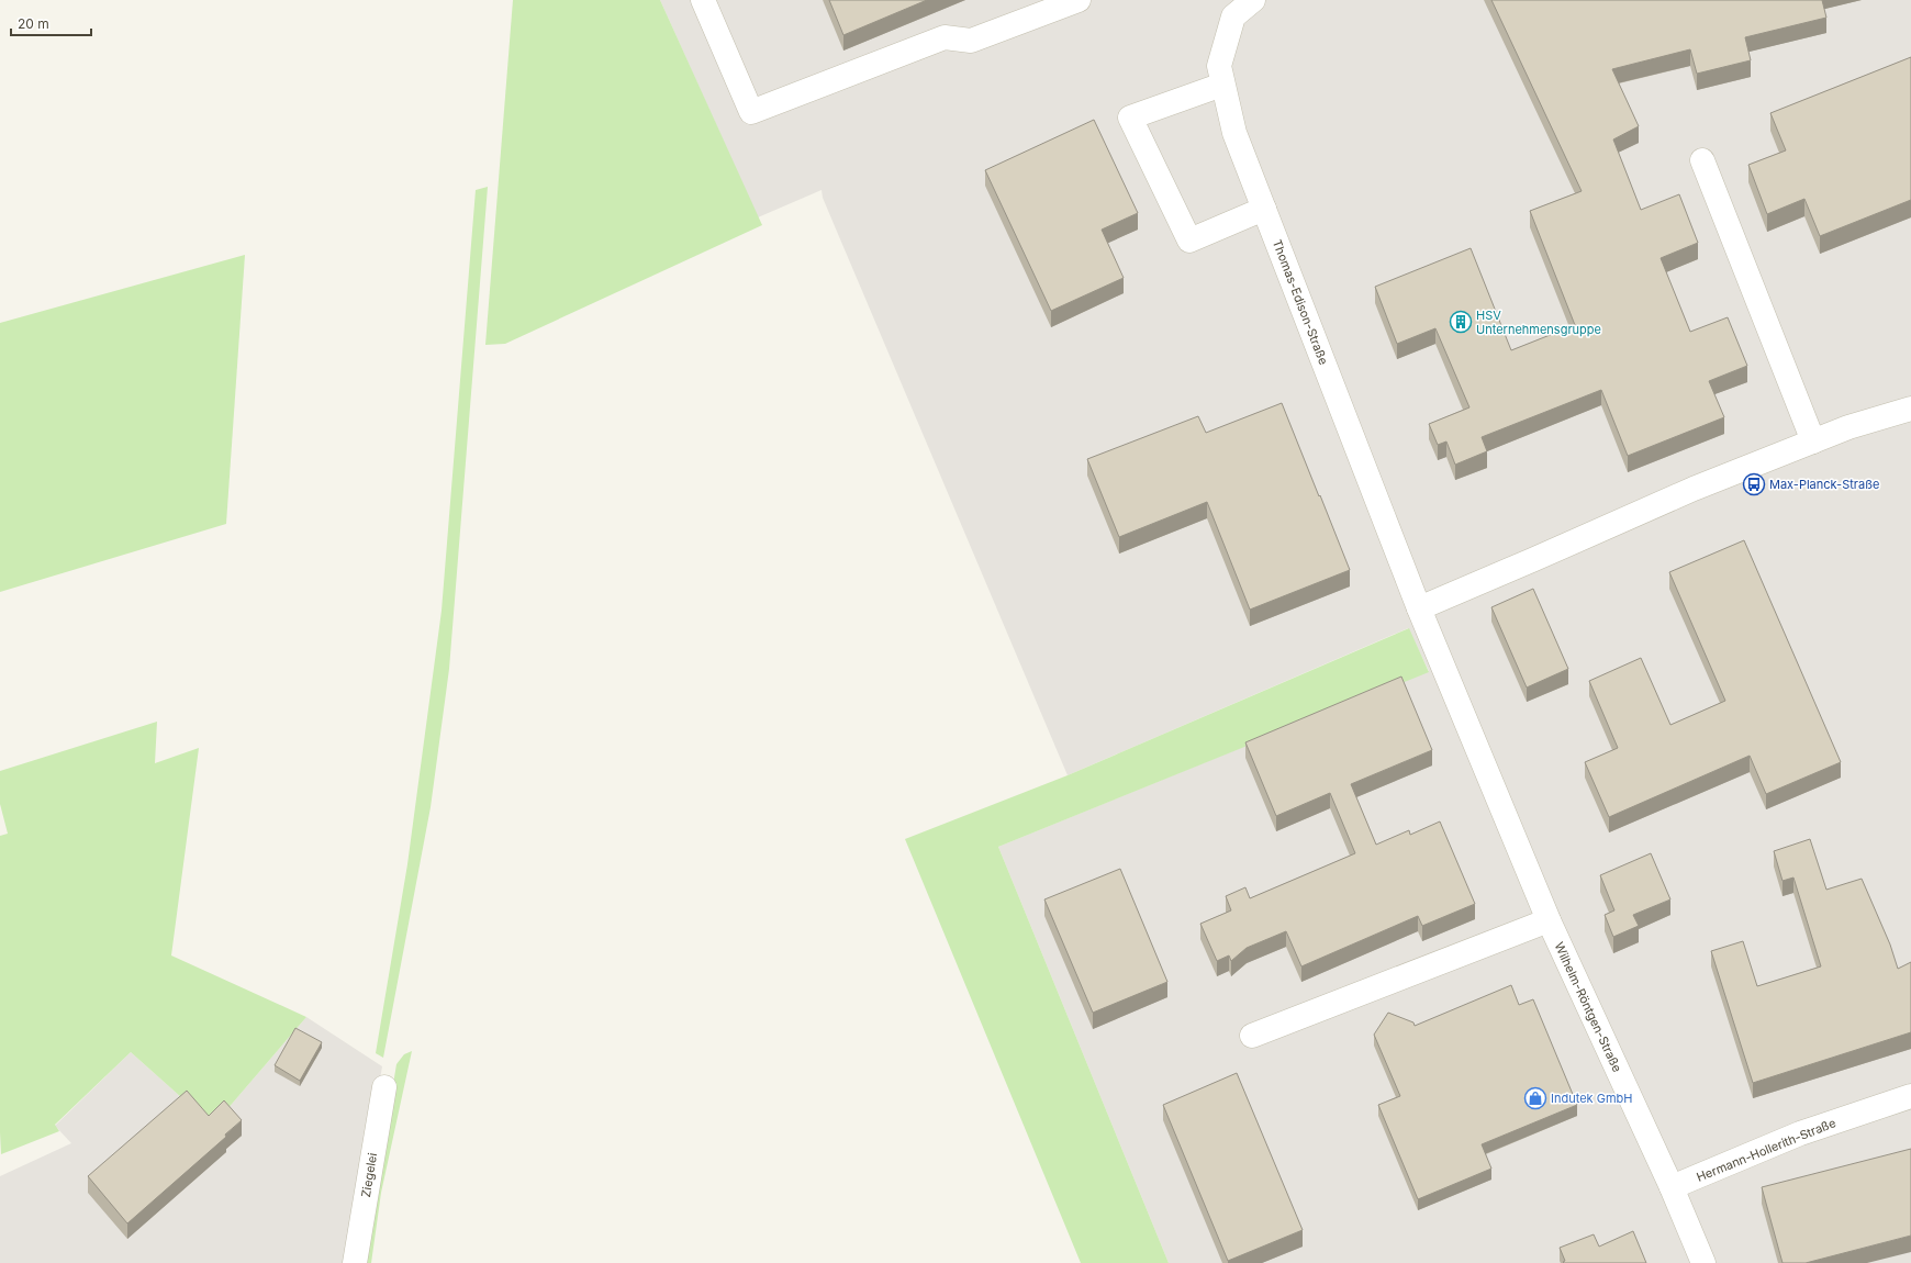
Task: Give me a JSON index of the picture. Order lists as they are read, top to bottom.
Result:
{
  "streets": {
    "street": [
      "Thomas-Edison-Straße",
      "Wilhelm-Röntgen-Straße",
      "Hermann-Hollerith-Straße",
      "Ziegelei"
    ]
  },
  "crossings": [
    ["Thomas-Edison-Straße", "Wilhelm-Röntgen-Straße"],
    ["Wilhelm-Röntgen-Straße", "Hermann-Hollerith-Straße"]
  ],
  "places": {
    "building": ["HSV Unternehmensgruppe"],
    "bus stop": ["Max-Planck-Straße"],
    "shop": ["Indutek GmbH"]
  },
  "scale_bar": "20 m"
}
